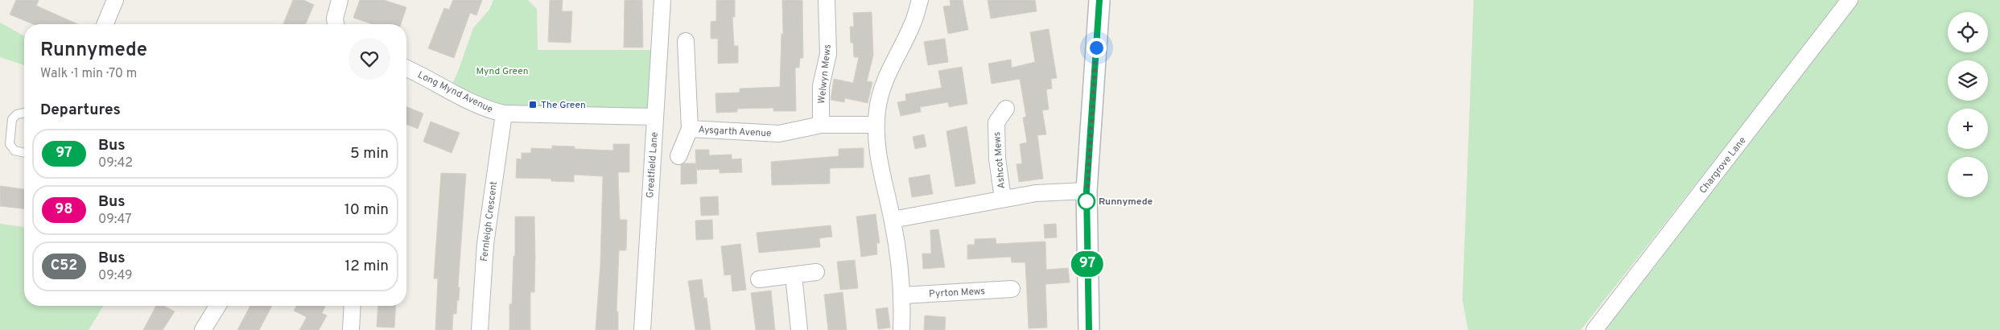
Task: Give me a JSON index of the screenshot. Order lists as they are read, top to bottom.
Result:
{
  "streets": {
    "street": [
      "Welwyn Mews",
      "Long Mynd Avenue",
      "Aysgarth Avenue",
      "Ashcot Mews",
      "Greatfield Lane",
      "Chargrove Lane",
      "Fernleigh Crescent",
      "Pyrton Mews"
    ]
  },
  "crossings": [
    ["Welwyn Mews", "Aysgarth Avenue"],
    ["Long Mynd Avenue", "Greatfield Lane"],
    ["Long Mynd Avenue", "Fernleigh Crescent"]
  ],
  "parks": ["Mynd Green"],
  "places": {
    "transit": ["The Green"],
    "other": ["Runnymede"]
  },
  "lines": ["bus line 97"],
  "page": {
    "on_map": "97",
    "map_buttons": ["+", "−"],
    "heading": [
      ["Runnymede", "Walk · 1 min · 70 m"],
      "Departures"
    ],
    "list": [
      {
        "mark": "97",
        "name": "Bus",
        "note": "09:42",
        "value": "5 min"
      },
      {
        "mark": "98",
        "name": "Bus",
        "note": "09:47",
        "value": "10 min"
      },
      {
        "mark": "C52",
        "name": "Bus",
        "note": "09:49",
        "value": "12 min"
      }
    ]
  }
}
